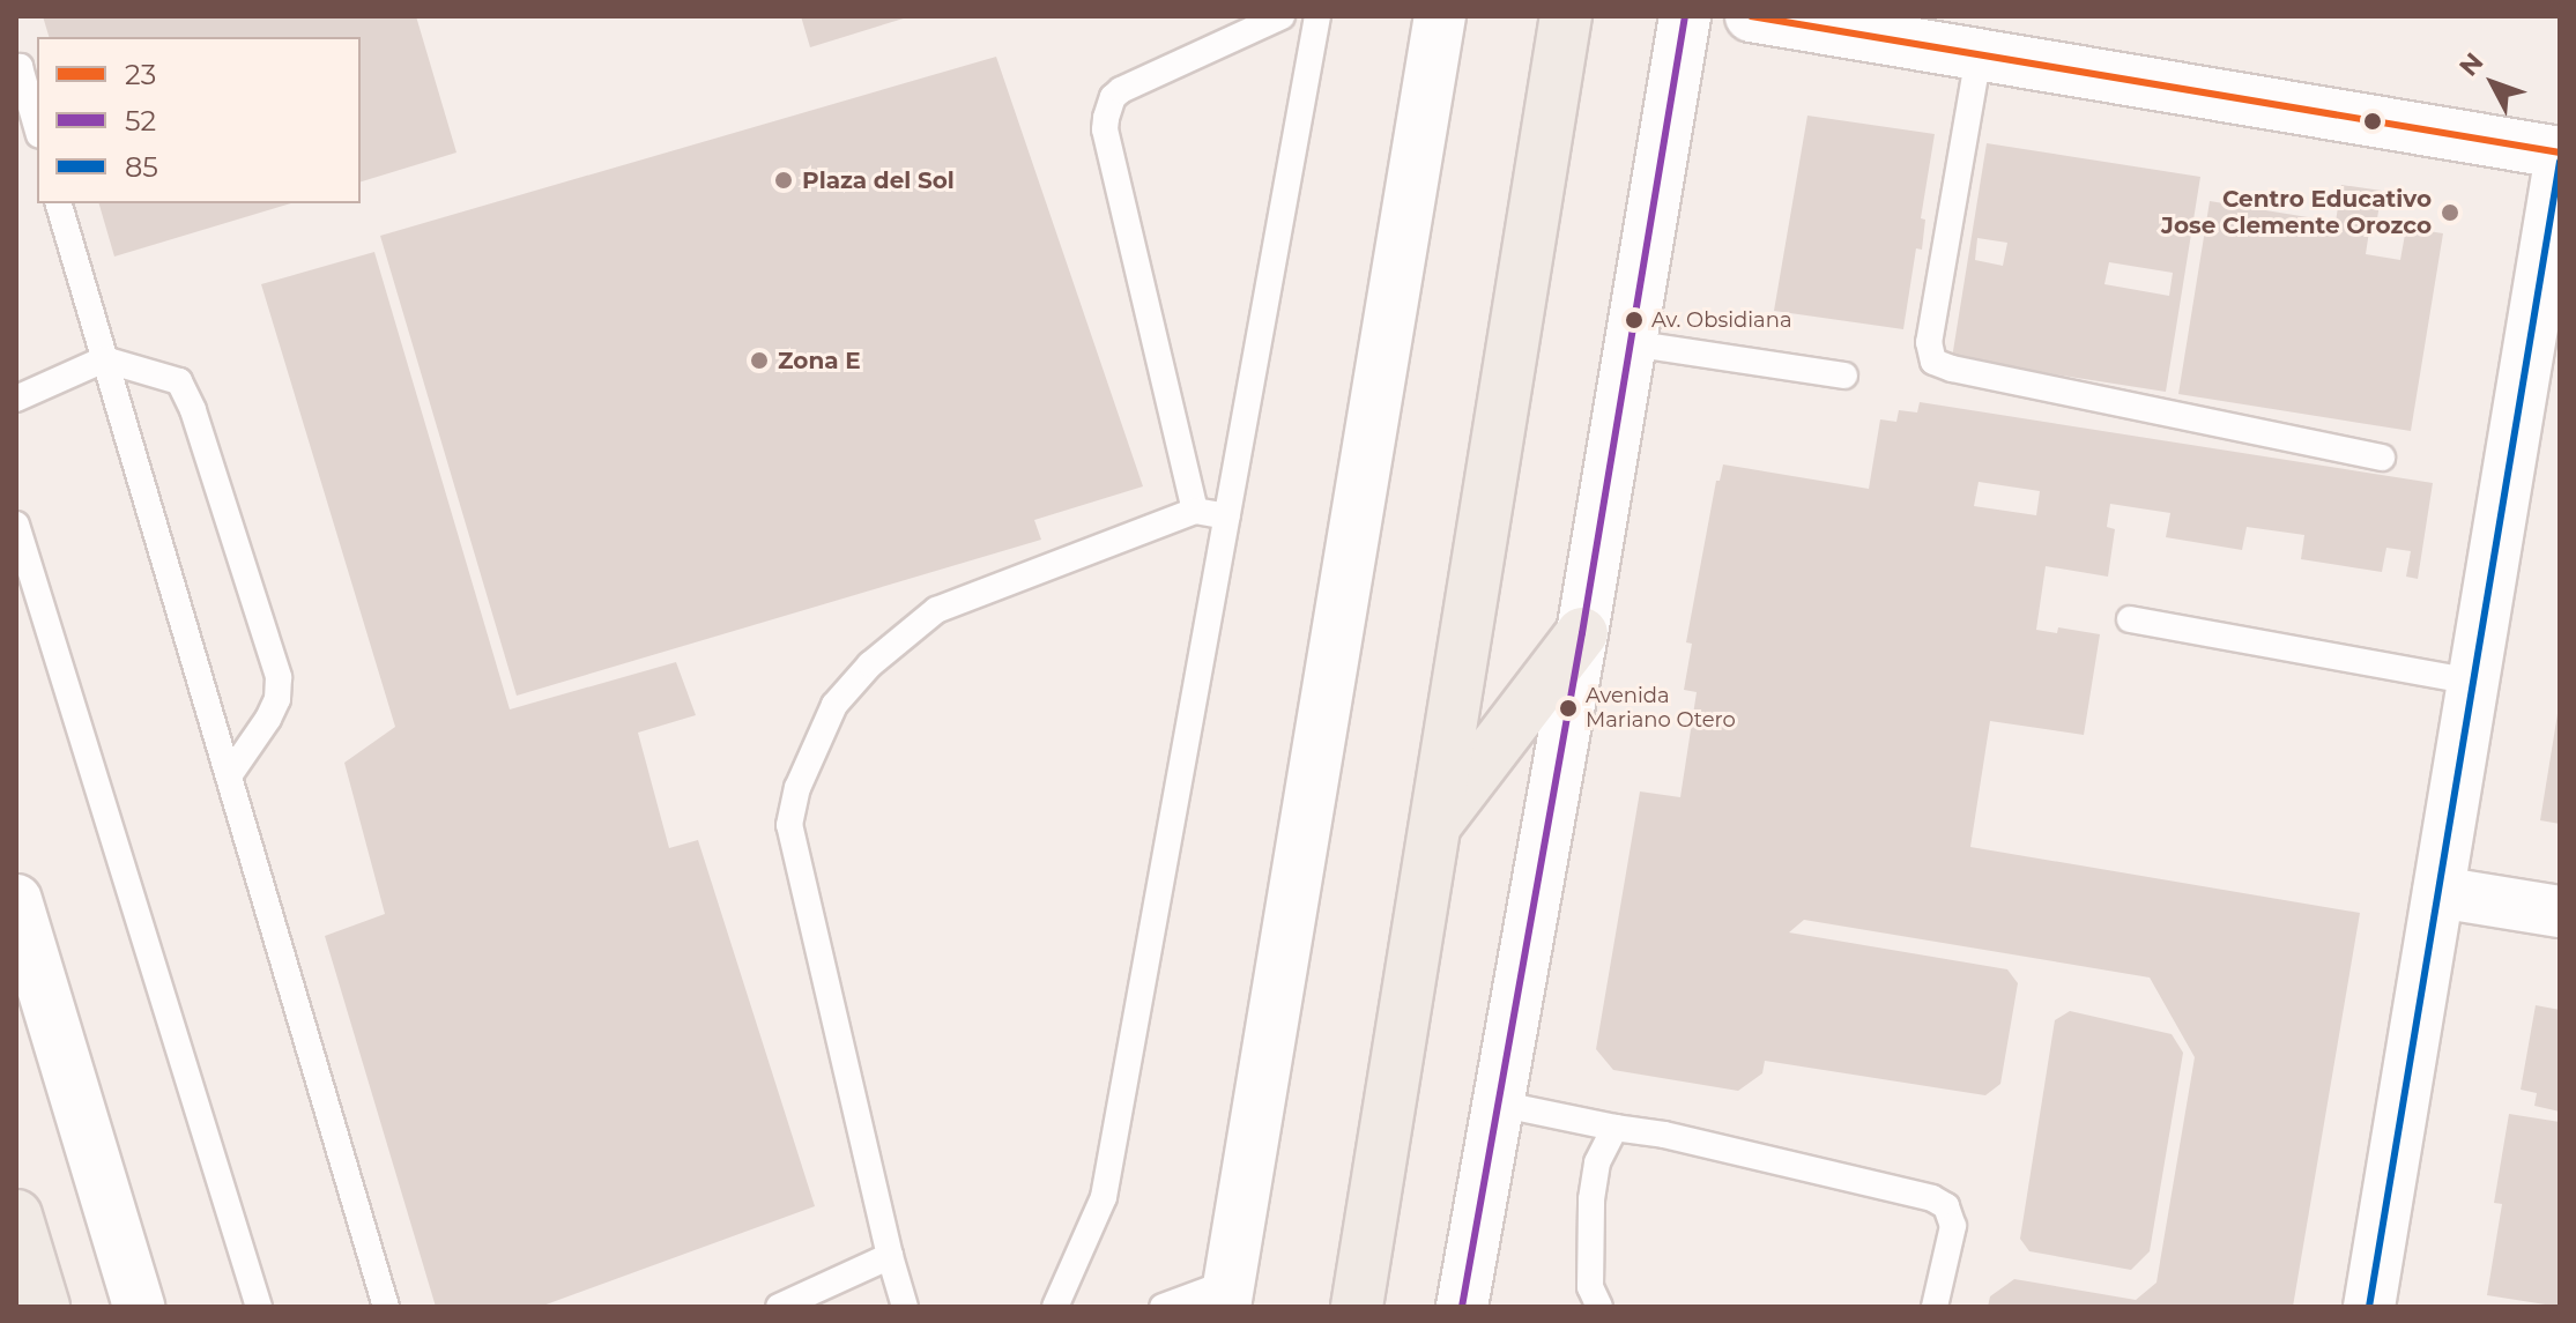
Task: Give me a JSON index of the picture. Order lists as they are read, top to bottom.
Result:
{
  "places": [
    "Plaza del Sol",
    "Centro Educativo Jose Clemente Orozco",
    "Av. Obsidiana",
    "Zona E",
    "Avenida Mariano Otero"
  ],
  "lines": ["transit line 23", "transit line 52", "transit line 85"],
  "legend": ["23", "52", "85"],
  "north": "top left"
}
